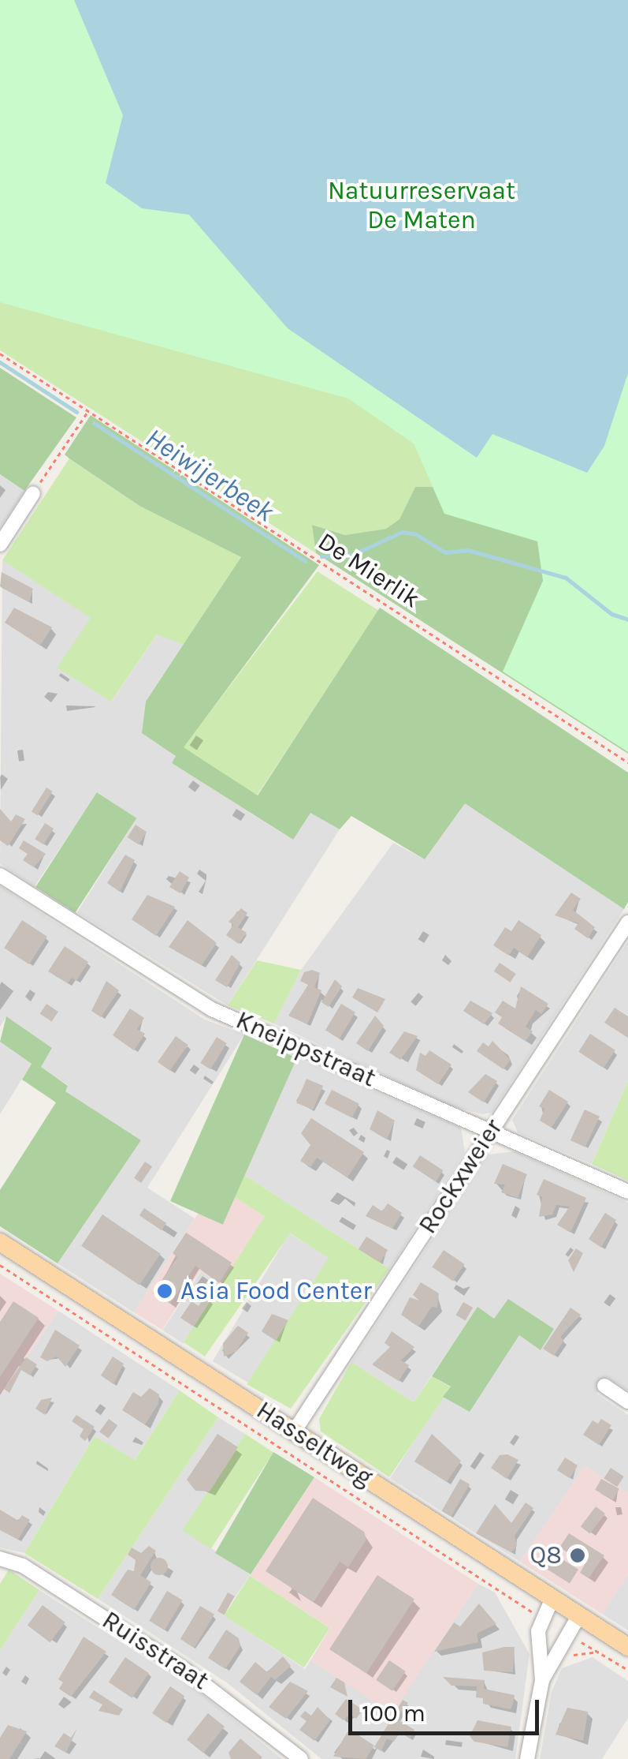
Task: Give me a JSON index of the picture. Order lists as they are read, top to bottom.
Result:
{
  "streets": {
    "main road": ["Hasseltweg"],
    "street": ["Kneippstraat", "Rockxweier", "Ruisstraat"],
    "path": ["De Mierlik"]
  },
  "crossings": [
    ["Kneippstraat", "Rockxweier"],
    ["Rockxweier", "Hasseltweg"]
  ],
  "water": ["Heiwijerbeek"],
  "parks": ["Natuurreservaat De Maten"],
  "places": ["Asia Food Center", "Q8"],
  "scale_bar": "100 m"
}
